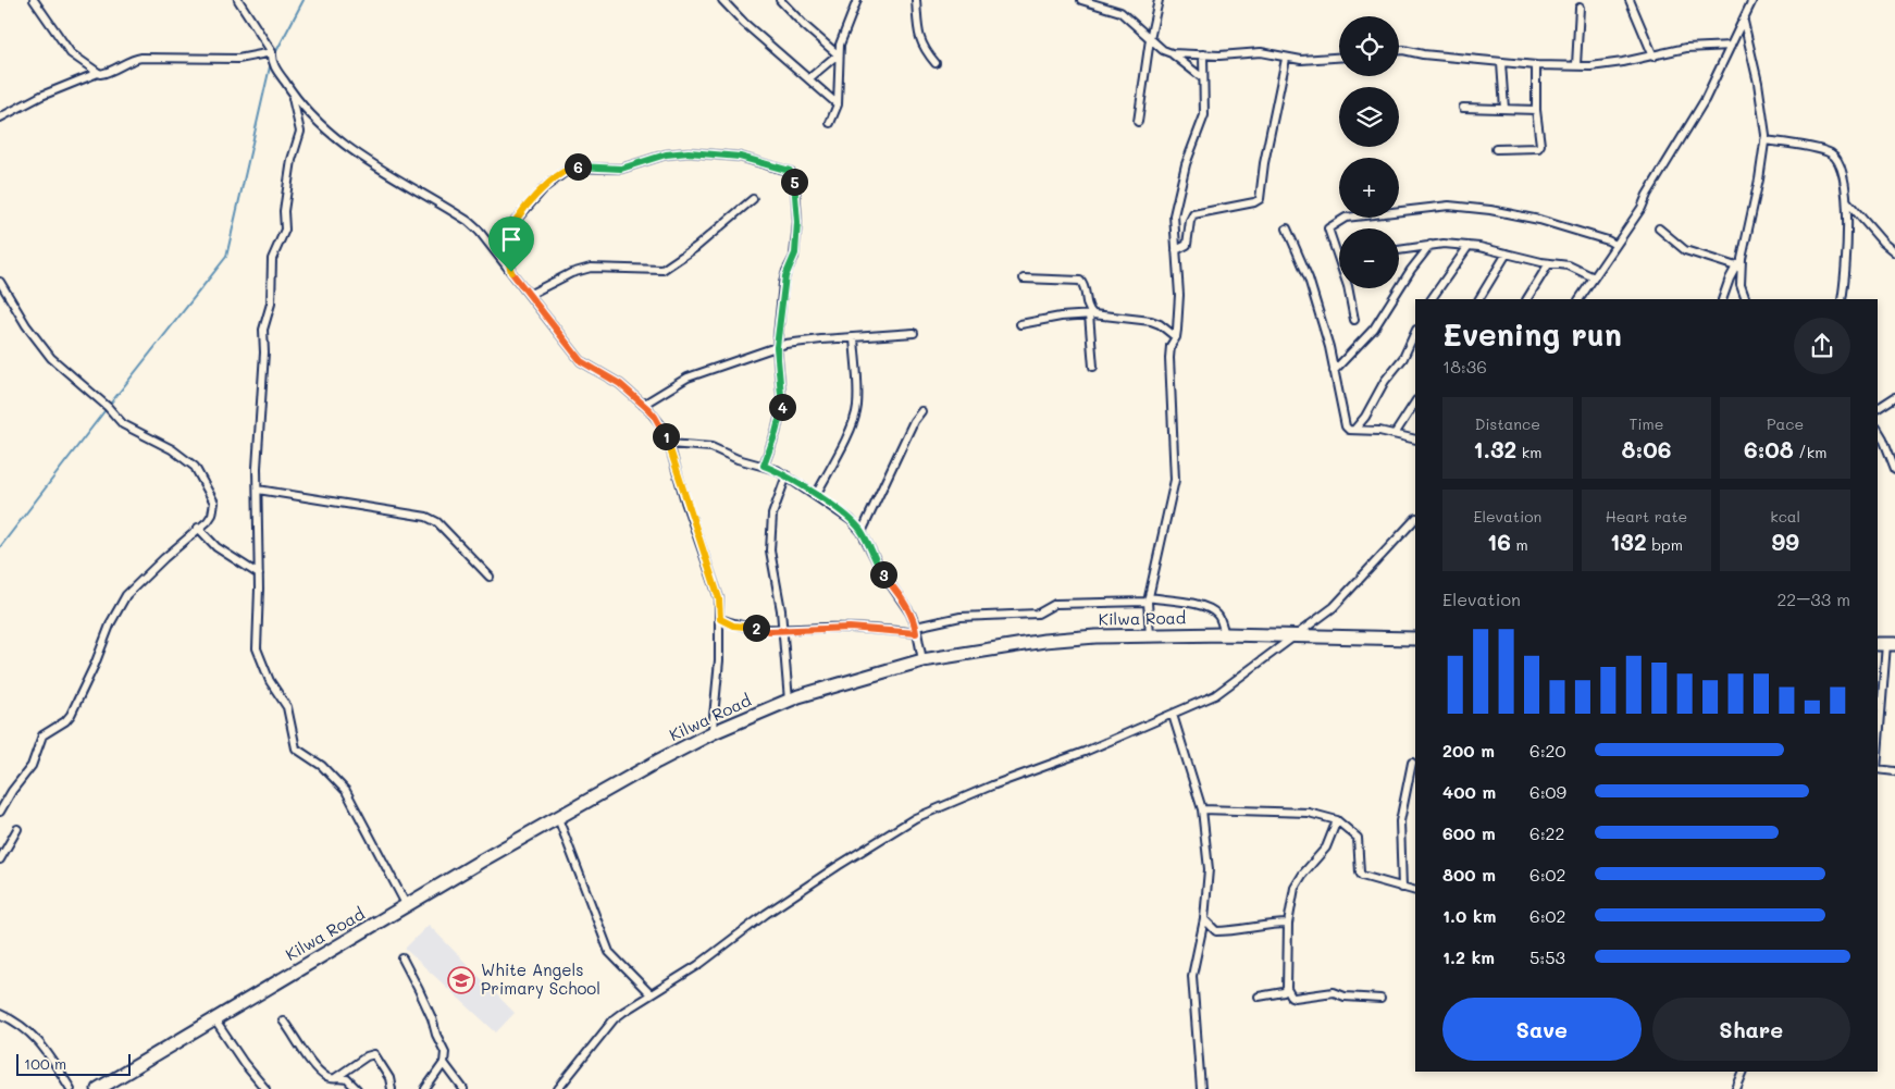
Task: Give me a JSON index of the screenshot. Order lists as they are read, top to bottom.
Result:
{
  "streets": {
    "highway": ["Kilwa Road"]
  },
  "places": {
    "school or university": ["White Angels Primary School"]
  },
  "scale_bar": "100 m",
  "page": {
    "map_buttons": ["+", "−"],
    "pins": [
      "6",
      "5",
      "4",
      "1",
      "3",
      "2"
    ],
    "heading": ["Evening run", "18:36"],
    "stats": [
      ["Distance", "1.32 km"],
      ["Time", "8:06"],
      ["Pace", "6:08 /km"],
      ["Elevation", "16 m"],
      ["Heart rate", "132 bpm"],
      ["kcal", "99"]
    ],
    "chart": ["Elevation", "22–33 m"],
    "list": [
      {
        "name": "200 m",
        "note": "6:20"
      },
      {
        "name": "400 m",
        "note": "6:09"
      },
      {
        "name": "600 m",
        "note": "6:22"
      },
      {
        "name": "800 m",
        "note": "6:02"
      },
      {
        "name": "1.0 km",
        "note": "6:02"
      },
      {
        "name": "1.2 km",
        "note": "5:53"
      }
    ],
    "buttons": ["Save", "Share"],
    "scale": "100 m"
  }
}
